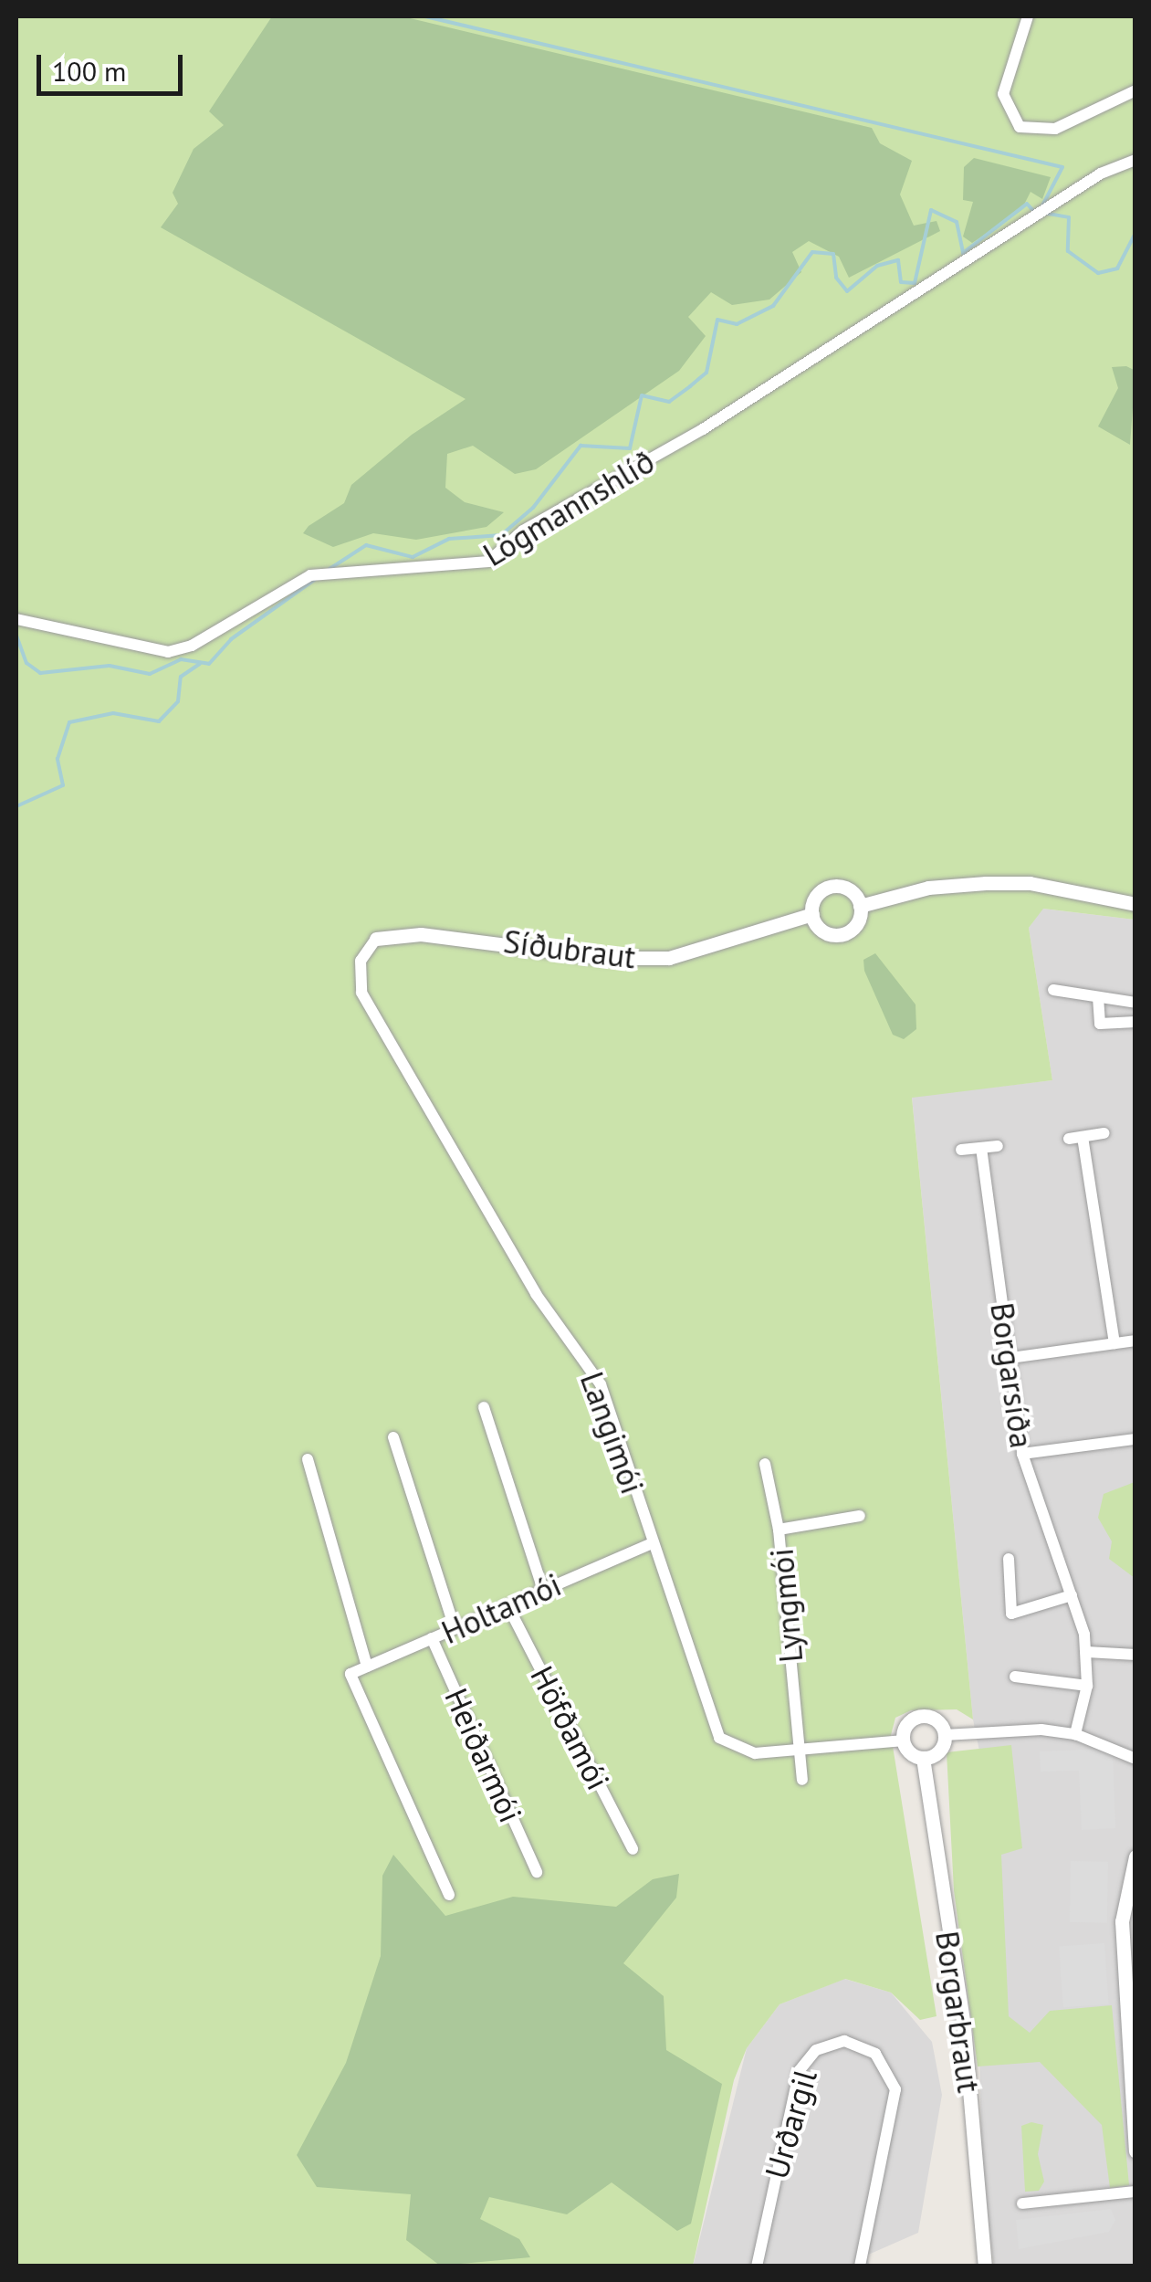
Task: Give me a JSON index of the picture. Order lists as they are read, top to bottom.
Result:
{
  "streets": {
    "street": [
      "Lögmannshlíð",
      "Síðubraut",
      "Borgarsíða",
      "Langimói",
      "Lyngmói",
      "Holtamói",
      "Höfðamói",
      "Heiðarmói",
      "Borgarbraut",
      "Urðargil"
    ]
  },
  "crossings": [
    ["Síðubraut", "Langimói"],
    ["Langimói", "Lyngmói"],
    ["Langimói", "Holtamói"],
    ["Langimói", "Borgarbraut"],
    ["Holtamói", "Höfðamói"],
    ["Holtamói", "Heiðarmói"]
  ],
  "scale_bar": "100 m"
}
